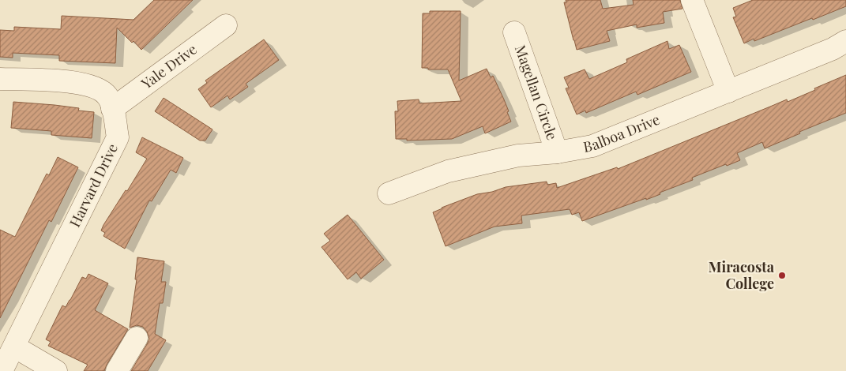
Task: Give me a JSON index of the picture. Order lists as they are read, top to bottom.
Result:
{
  "streets": {
    "street": [
      "Yale Drive",
      "Magellan Circle",
      "Balboa Drive",
      "Harvard Drive"
    ]
  },
  "crossings": [
    ["Yale Drive", "Harvard Drive"],
    ["Magellan Circle", "Balboa Drive"]
  ],
  "places": ["Miracosta College"]
}
